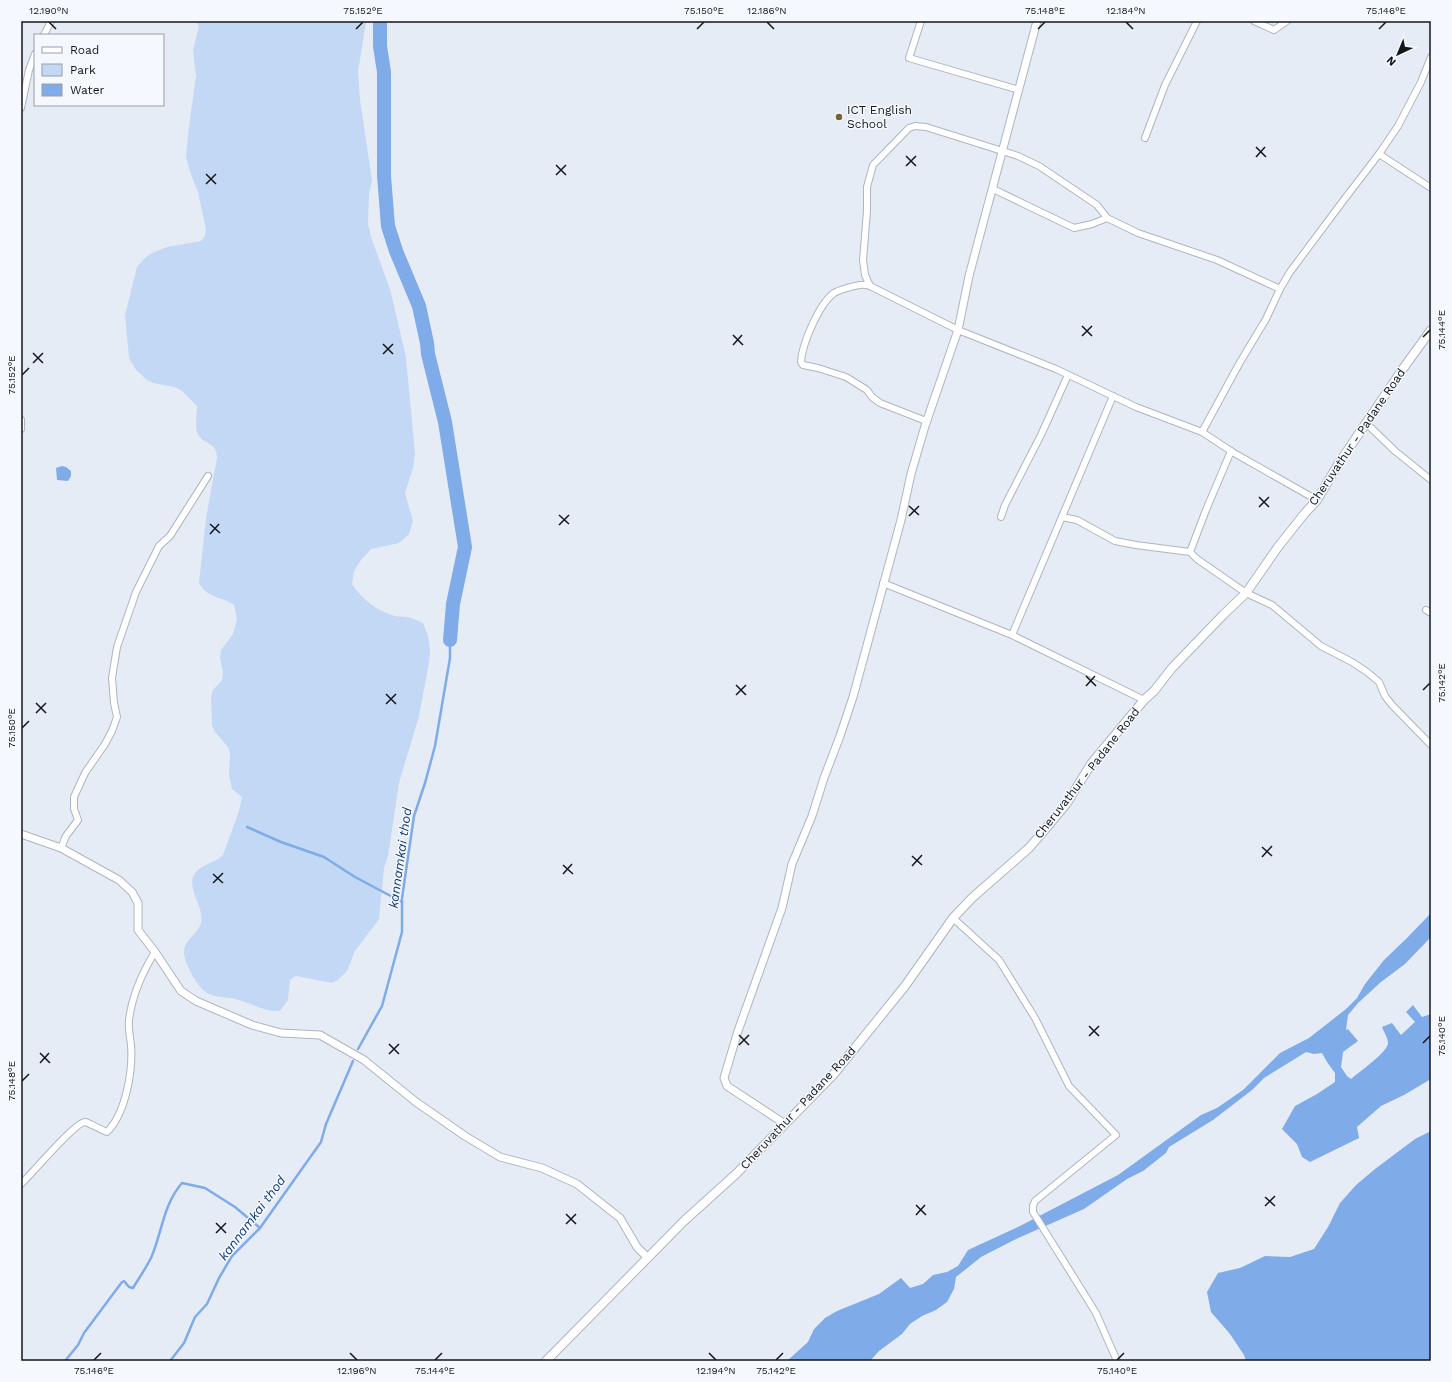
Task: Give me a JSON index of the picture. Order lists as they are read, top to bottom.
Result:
{
  "streets": {
    "main road": ["Cheruvathur - Padane Road"]
  },
  "water": ["kannamkai thod"],
  "places": ["ICT English School"],
  "legend": ["Road", "Park", "Water"],
  "north": "bottom left",
  "coordinates": [
    "12.190°N",
    "75.152°E",
    "75.150°E",
    "12.186°N",
    "75.148°E",
    "12.184°N",
    "75.146°E",
    "75.144°E",
    "75.142°E",
    "75.140°E",
    "12.196°N",
    "12.194°N"
  ]
}
